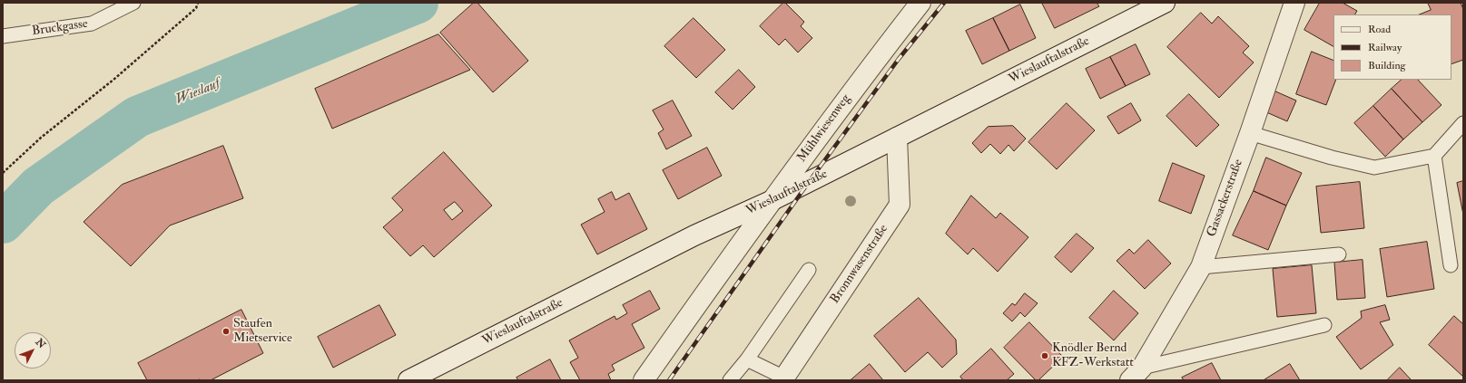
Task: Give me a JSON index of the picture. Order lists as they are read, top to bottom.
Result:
{
  "streets": {
    "street": [
      "Wieslauftalstraße",
      "Mühlwiesenweg",
      "Gassackerstraße",
      "Bronnwasenstraße"
    ],
    "lane": ["Bruckgasse"]
  },
  "crossings": [
    ["Wieslauftalstraße", "Mühlwiesenweg"],
    ["Wieslauftalstraße", "Bronnwasenstraße"]
  ],
  "water": ["Wieslauf"],
  "places": ["Staufen Mietservice", "Knödler Bernd KFZ-Werkstatt"],
  "legend": ["Road", "Railway", "Building"],
  "north": "top right"
}
